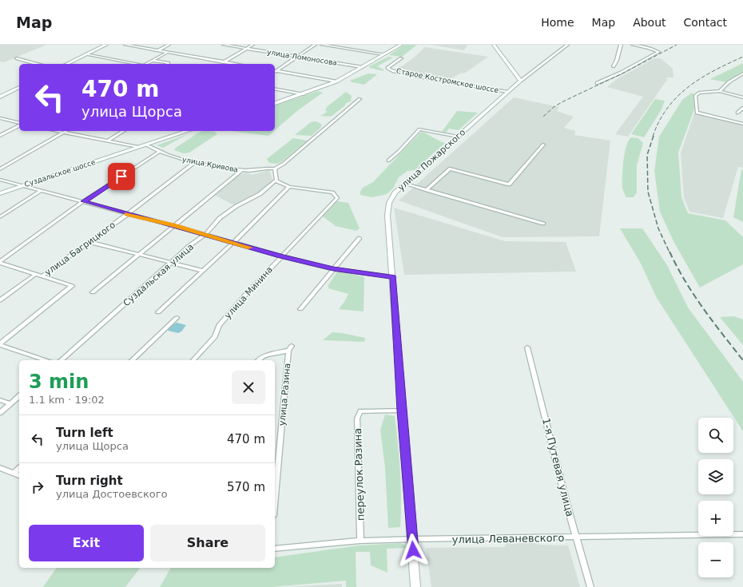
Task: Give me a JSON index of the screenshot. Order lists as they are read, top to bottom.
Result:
{
  "streets": {
    "street": [
      "улица Ломоносова",
      "Старое Костромское шоссе",
      "улица Пожарского",
      "улица Кривова",
      "Суздальское шоссе",
      "улица Багрицкого",
      "Суздальская улица",
      "улица Минина",
      "улица Разина",
      "1-я Путевая улица",
      "переулок Разина",
      "улица Леваневского"
    ]
  },
  "crossings": [
    ["Старое Костромское шоссе", "улица Пожарского"],
    ["улица Пожарского", "переулок Разина"],
    ["улица Пожарского", "улица Леваневского"],
    ["улица Кривова", "Суздальское шоссе"],
    ["улица Кривова", "улица Багрицкого"],
    ["1-я Путевая улица", "улица Леваневского"],
    ["переулок Разина", "улица Леваневского"]
  ],
  "page": {
    "header": "Map",
    "nav": [
      "Home",
      "Map",
      "About",
      "Contact"
    ],
    "turn": ["470 m", "улица Щорса"],
    "heading": ["3 min", "1.1 km · 19:02"],
    "list": [
      {
        "name": "Turn left",
        "note": "улица Щорса",
        "value": "470 m"
      },
      {
        "name": "Turn right",
        "note": "улица Достоевского",
        "value": "570 m"
      }
    ],
    "map_buttons": ["+", "−"],
    "buttons": ["Exit", "Share"]
  }
}
